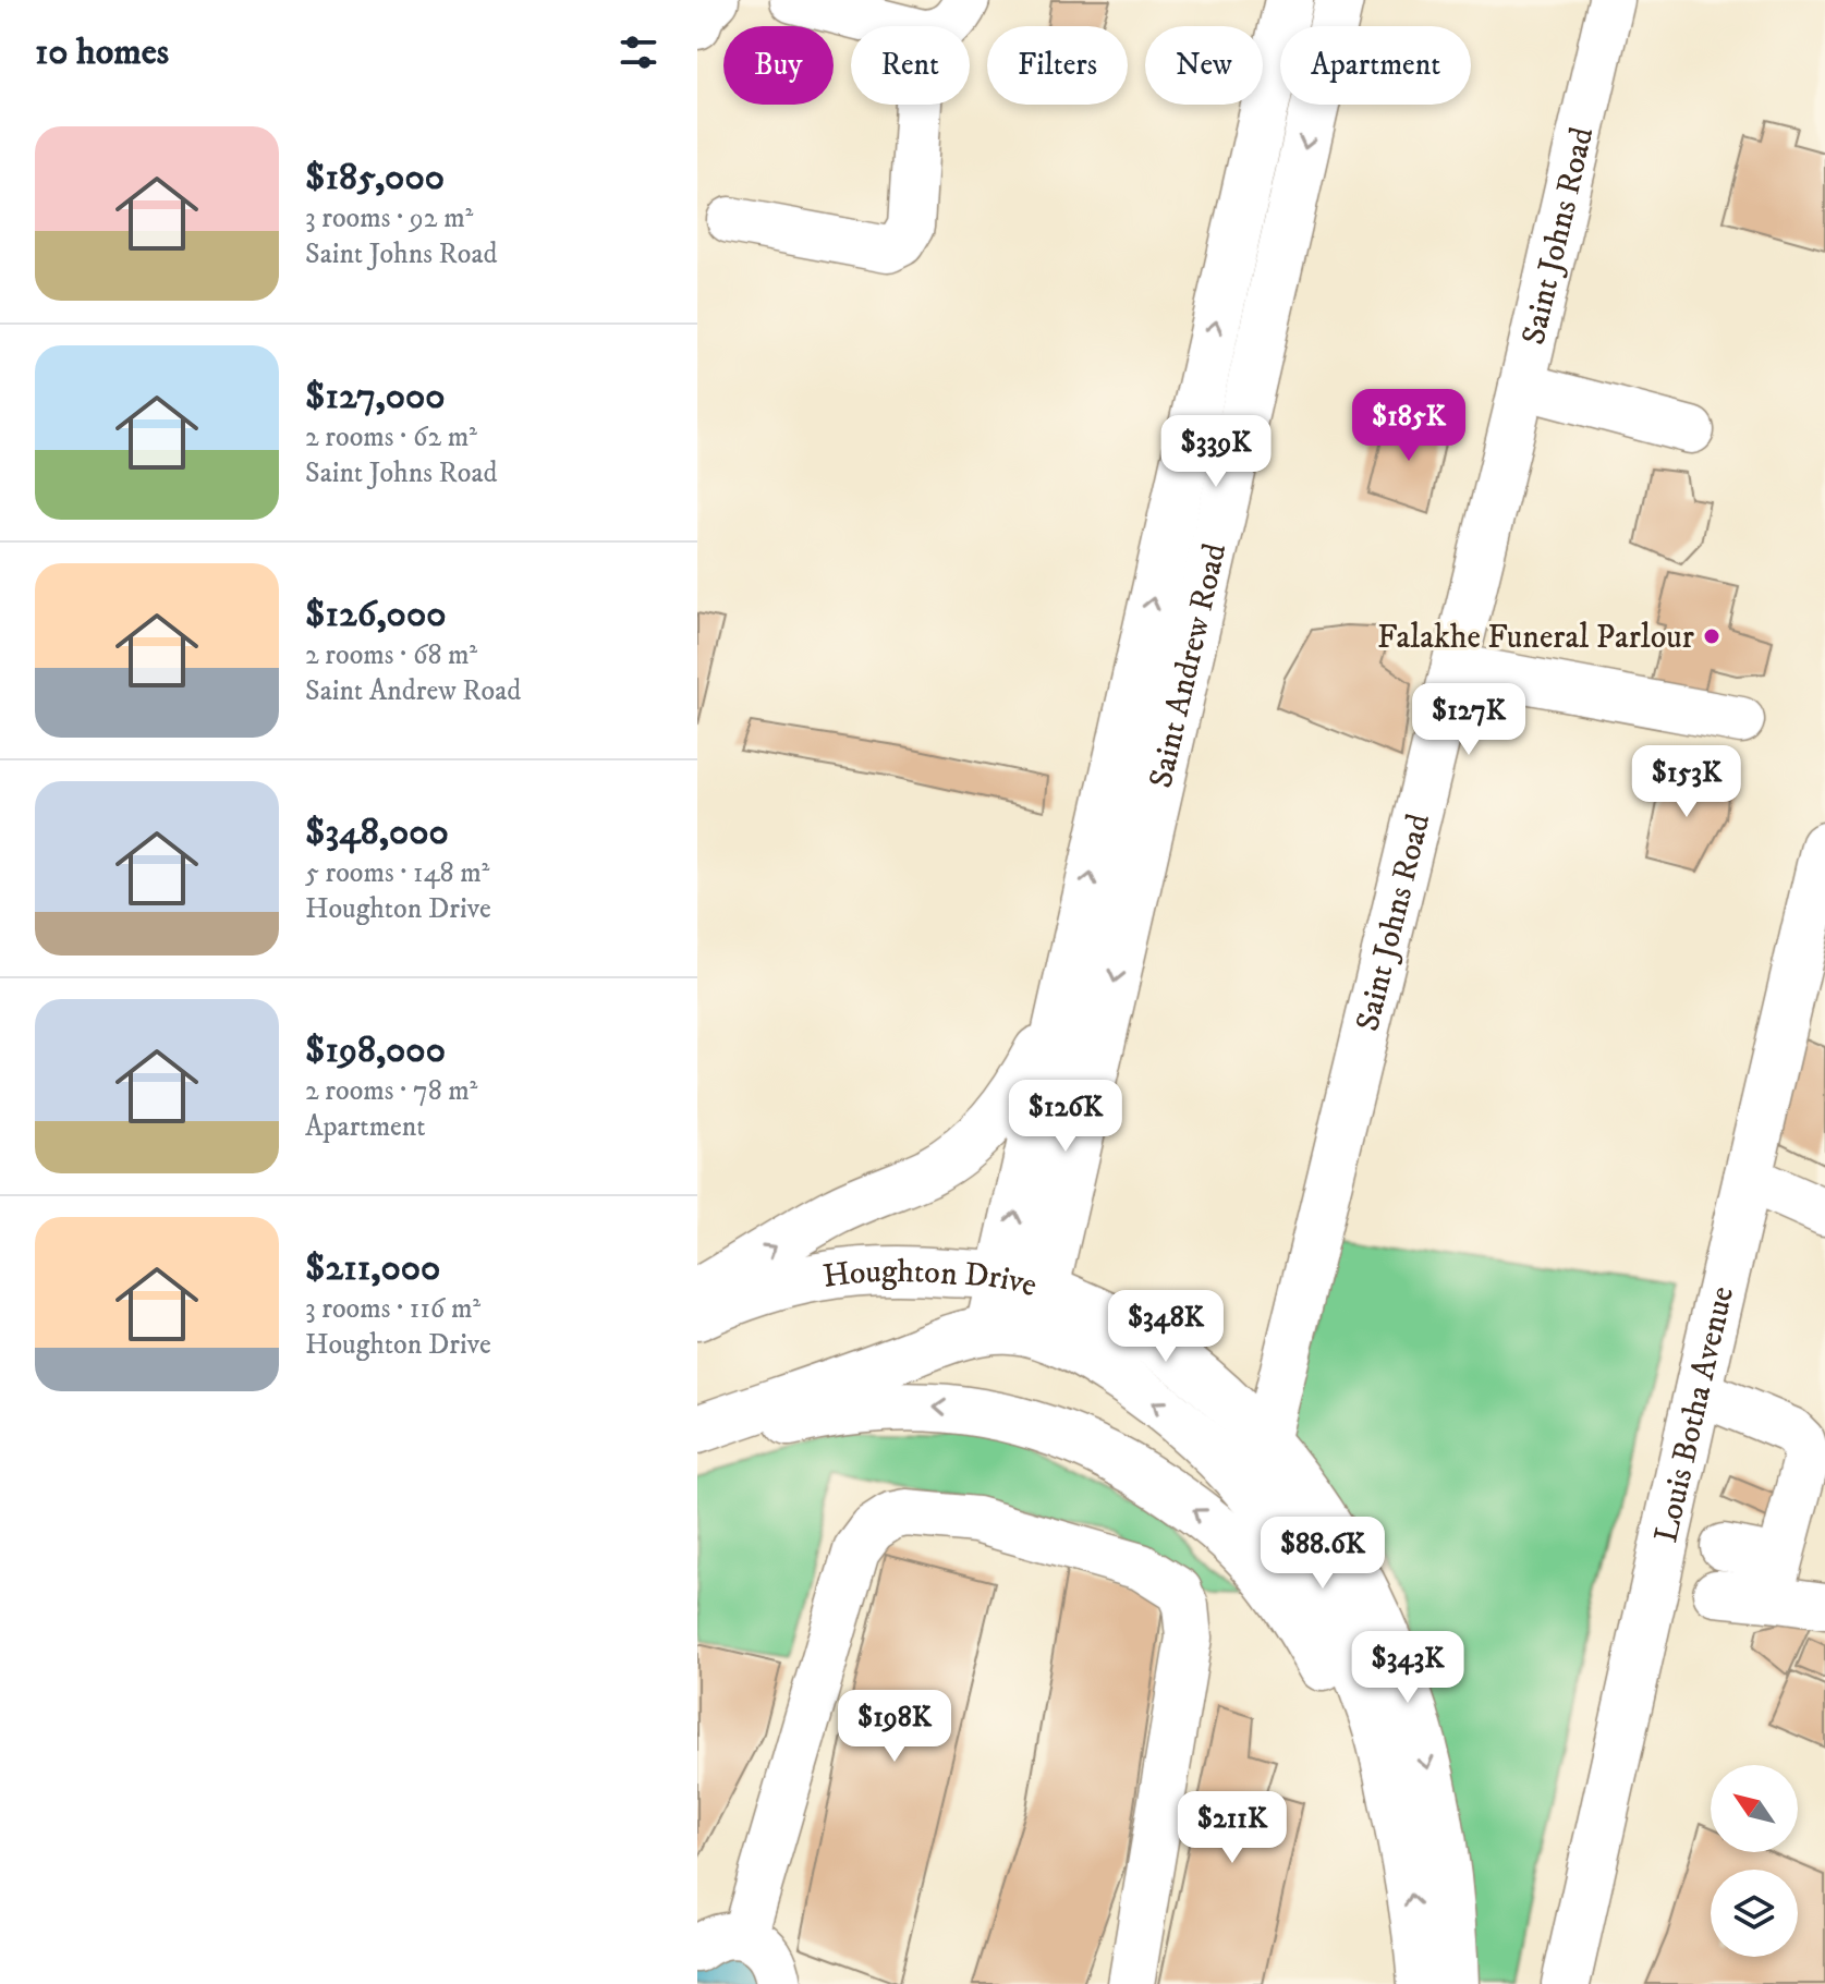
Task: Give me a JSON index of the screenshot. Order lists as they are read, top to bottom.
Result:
{
  "streets": {
    "main road": ["Saint Andrew Road", "Houghton Drive", "Louis Botha Avenue"],
    "street": ["Saint Johns Road"]
  },
  "crossings": [
    ["Saint Johns Road", "Houghton Drive"],
    ["Saint Andrew Road", "Houghton Drive"]
  ],
  "places": ["Falakhe Funeral Parlour"],
  "north": "top left",
  "page": {
    "heading": "10 homes",
    "chip": [
      "Buy",
      "Rent",
      "Filters",
      "New",
      "Apartment"
    ],
    "list": [
      {
        "name": "$185,000",
        "note": "3 rooms · 92 m² · Saint Johns Road"
      },
      {
        "name": "$127,000",
        "note": "2 rooms · 62 m² · Saint Johns Road"
      },
      {
        "name": "$126,000",
        "note": "2 rooms · 68 m² · Saint Andrew Road"
      },
      {
        "name": "$348,000",
        "note": "5 rooms · 148 m² · Houghton Drive"
      },
      {
        "name": "$198,000",
        "note": "2 rooms · 78 m² · Apartment"
      },
      {
        "name": "$211,000",
        "note": "3 rooms · 116 m² · Houghton Drive"
      }
    ],
    "price": [
      "$185K",
      "$339K",
      "$127K",
      "$153K",
      "$126K",
      "$348K",
      "$88.6K",
      "$343K",
      "$198K",
      "$211K"
    ]
  }
}
